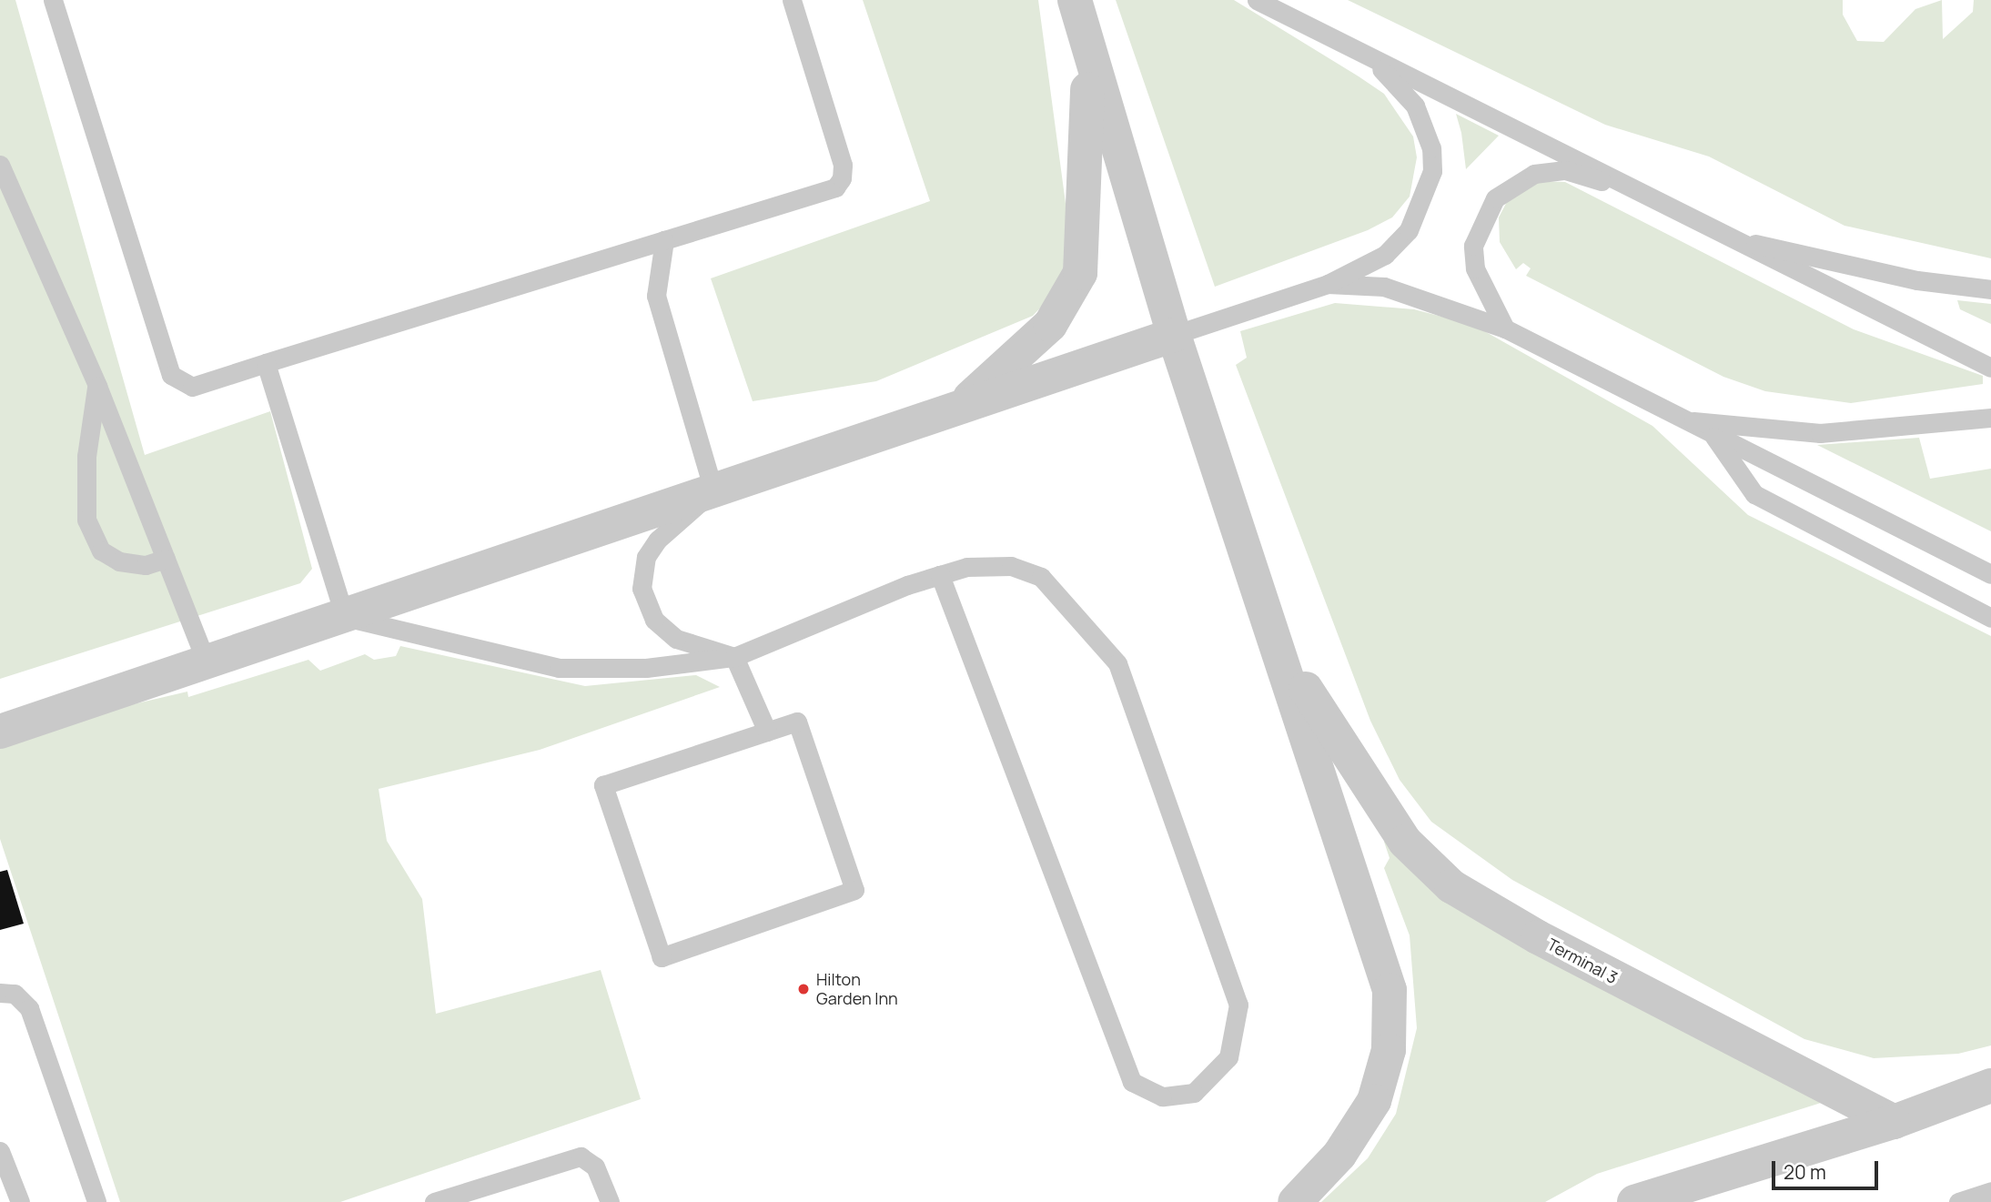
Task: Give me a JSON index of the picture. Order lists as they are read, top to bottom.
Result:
{
  "streets": {
    "street": ["Terminal 3"]
  },
  "places": ["Hilton Garden Inn"],
  "scale_bar": "20 m"
}
